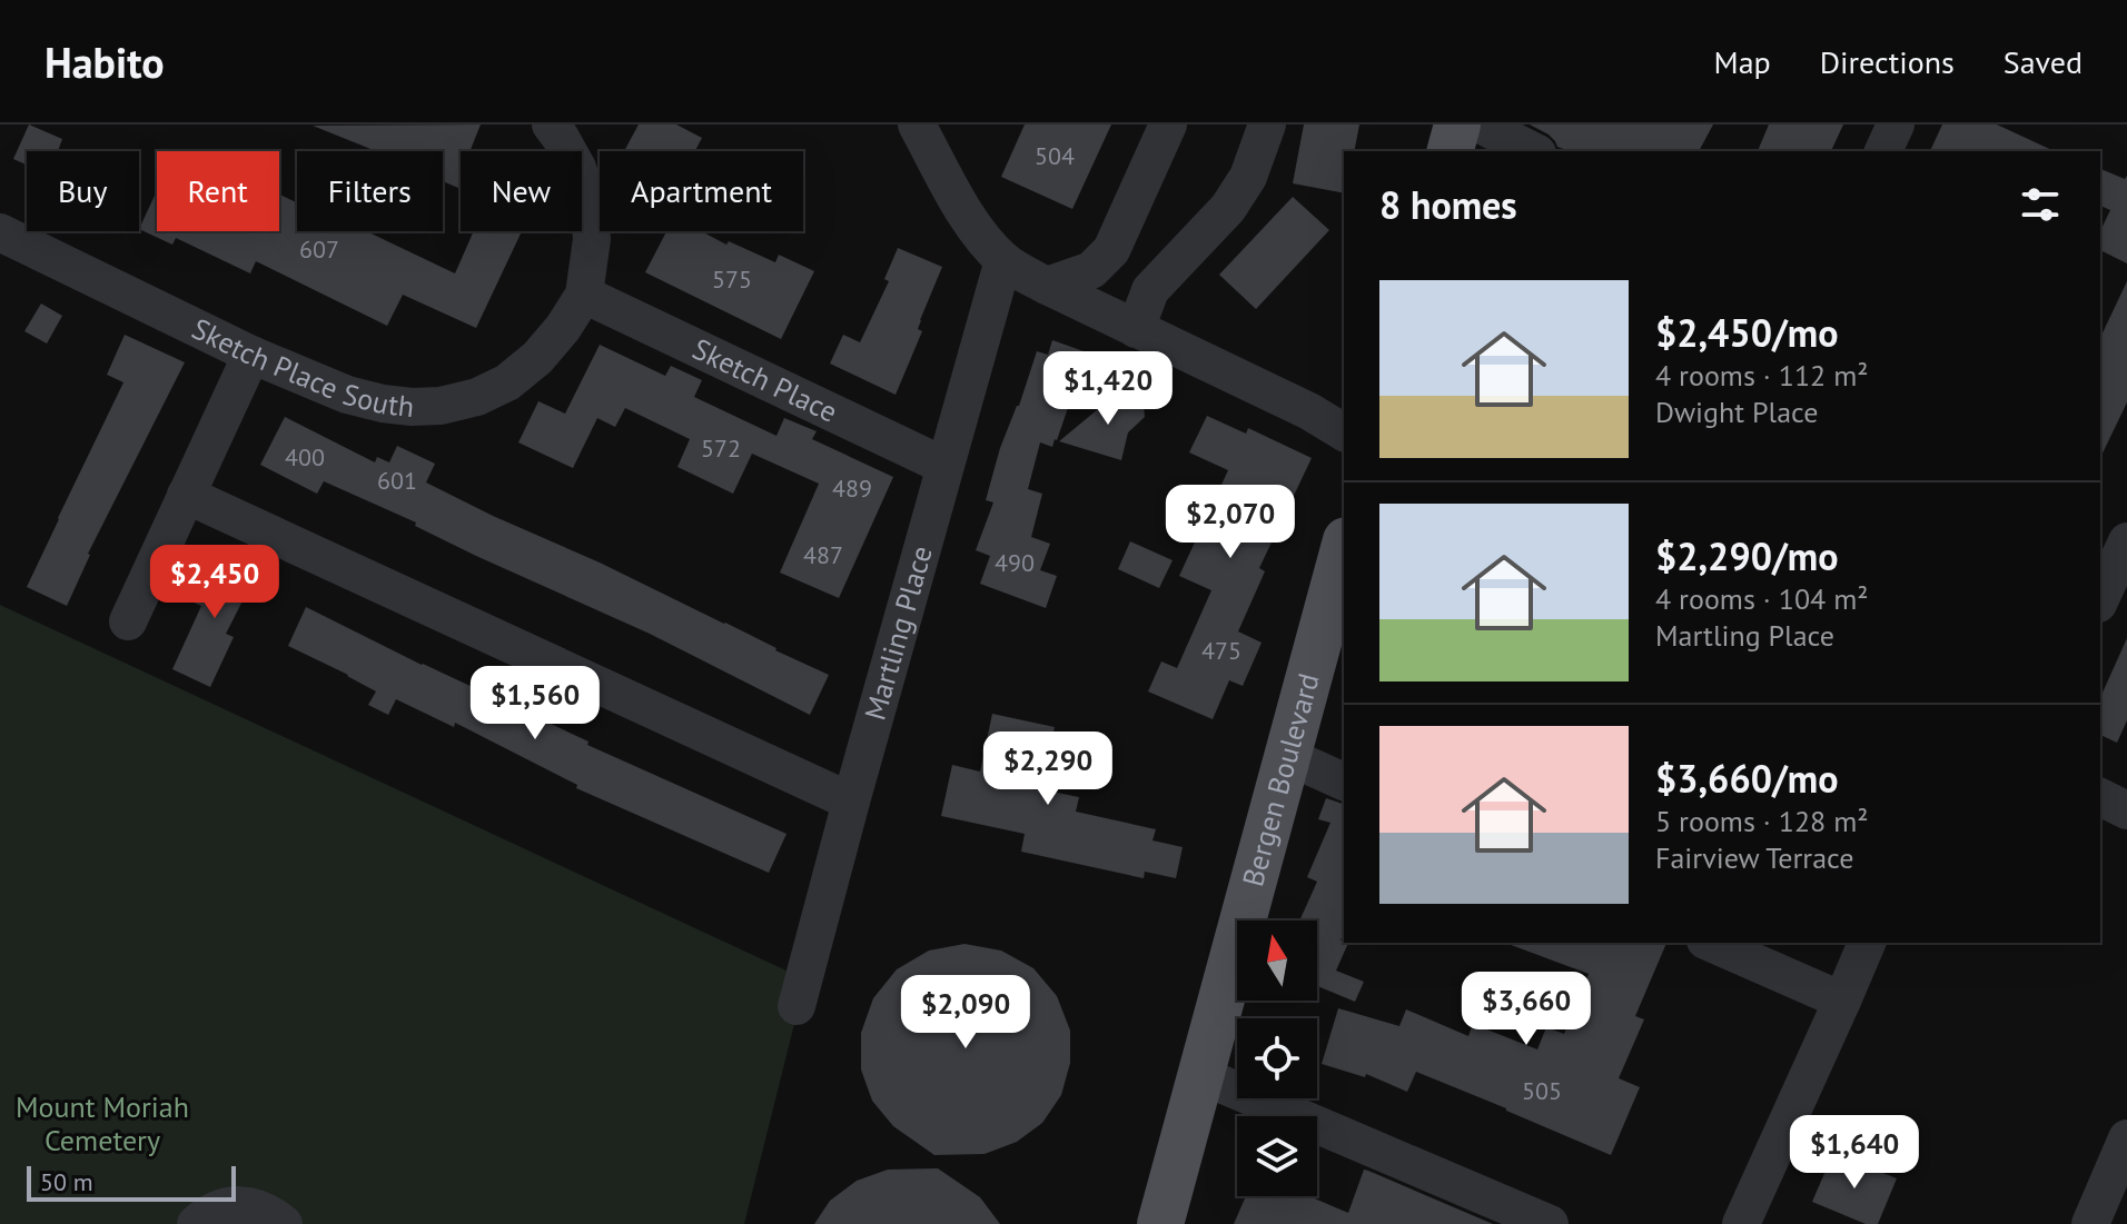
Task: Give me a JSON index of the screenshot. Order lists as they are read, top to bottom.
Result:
{
  "streets": {
    "main road": ["Bergen Boulevard"],
    "street": ["Sketch Place South", "Sketch Place", "Martling Place"]
  },
  "crossings": [
    ["Sketch Place South", "Sketch Place"],
    ["Sketch Place", "Martling Place"]
  ],
  "parks": ["Mount Moriah Cemetery"],
  "house_numbers": [
    "504",
    "607",
    "575",
    "572",
    "400",
    "601",
    "489",
    "487",
    "490",
    "475",
    "505"
  ],
  "scale_bar": "50 m",
  "north": "top",
  "page": {
    "header": "Habito",
    "nav": ["Map", "Directions", "Saved"],
    "chip": [
      "Buy",
      "Rent",
      "Filters",
      "New",
      "Apartment"
    ],
    "heading": "8 homes",
    "list": [
      {
        "name": "$2,450/mo",
        "note": "4 rooms · 112 m² · Dwight Place"
      },
      {
        "name": "$2,290/mo",
        "note": "4 rooms · 104 m² · Martling Place"
      },
      {
        "name": "$3,660/mo",
        "note": "5 rooms · 128 m² · Fairview Terrace"
      }
    ],
    "price": [
      "$1,420",
      "$2,070",
      "$2,450",
      "$1,560",
      "$2,290",
      "$3,660",
      "$2,090",
      "$1,640"
    ],
    "scale": "50 m"
  }
}
